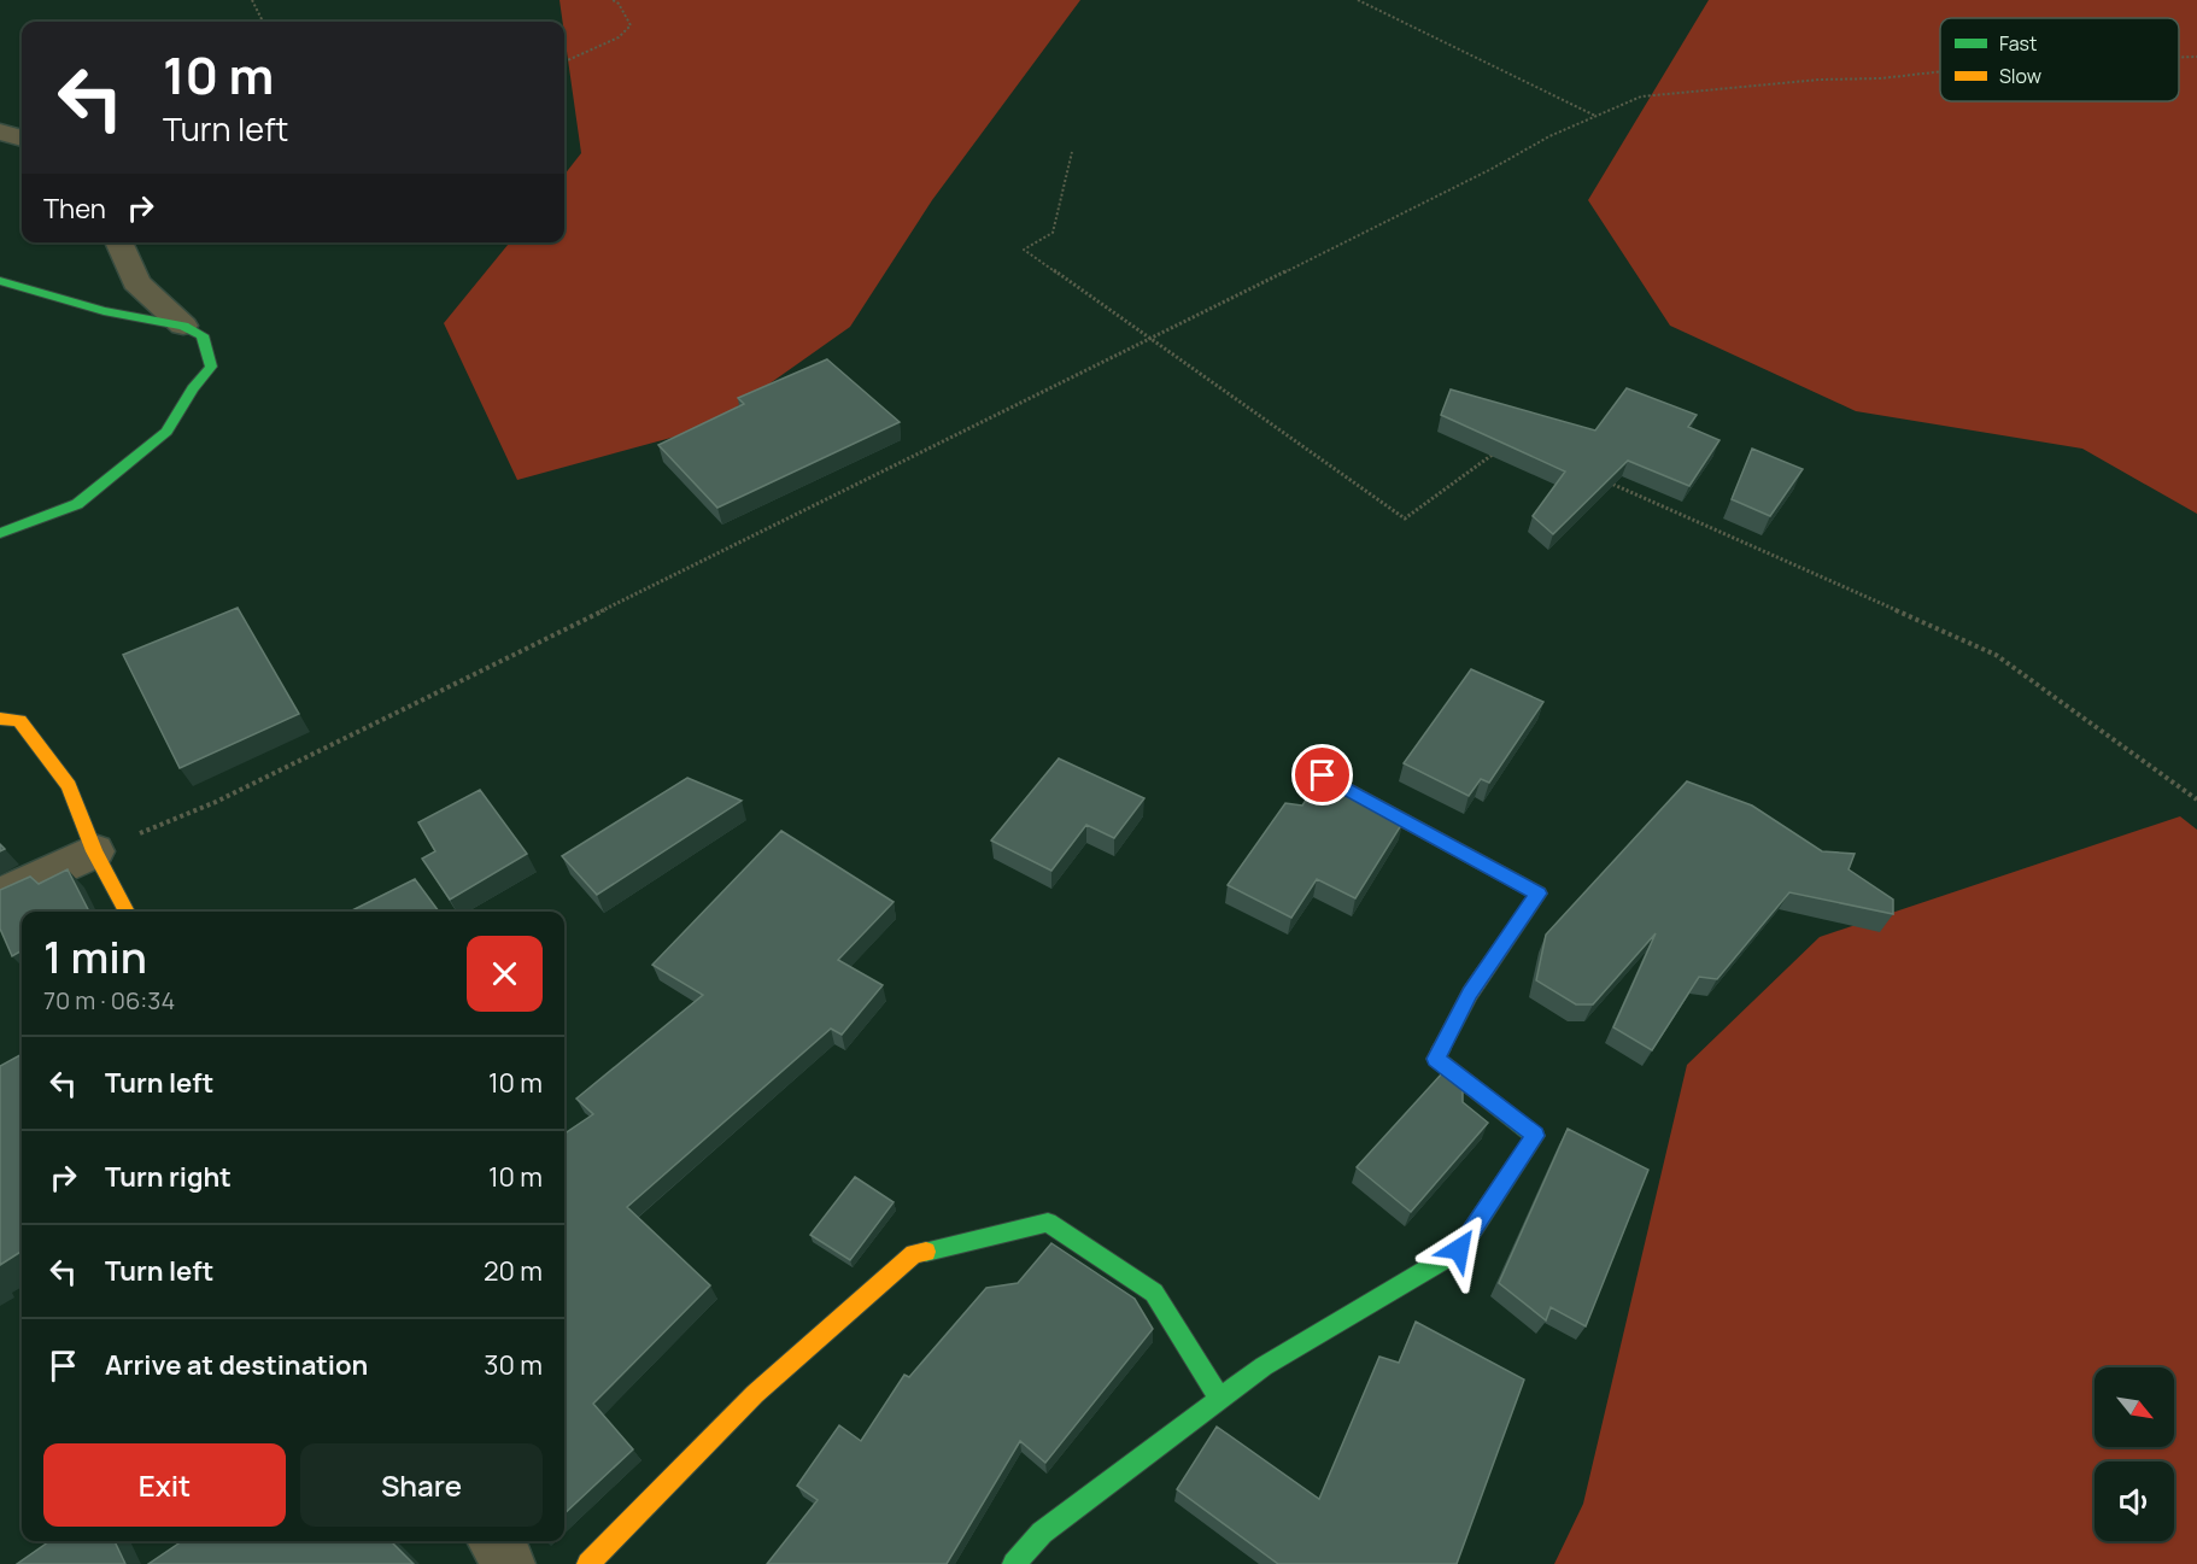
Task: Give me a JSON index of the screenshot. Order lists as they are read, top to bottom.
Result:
{
  "legend": ["Fast", "Slow"],
  "north": "bottom right",
  "page": {
    "turn": ["10 m", "Turn left"],
    "then": "Then",
    "heading": ["1 min", "70 m · 06:34"],
    "list": [
      {
        "name": "Turn left",
        "value": "10 m"
      },
      {
        "name": "Turn right",
        "value": "10 m"
      },
      {
        "name": "Turn left",
        "value": "20 m"
      },
      {
        "name": "Arrive at destination",
        "value": "30 m"
      }
    ],
    "buttons": ["Exit", "Share"]
  }
}
